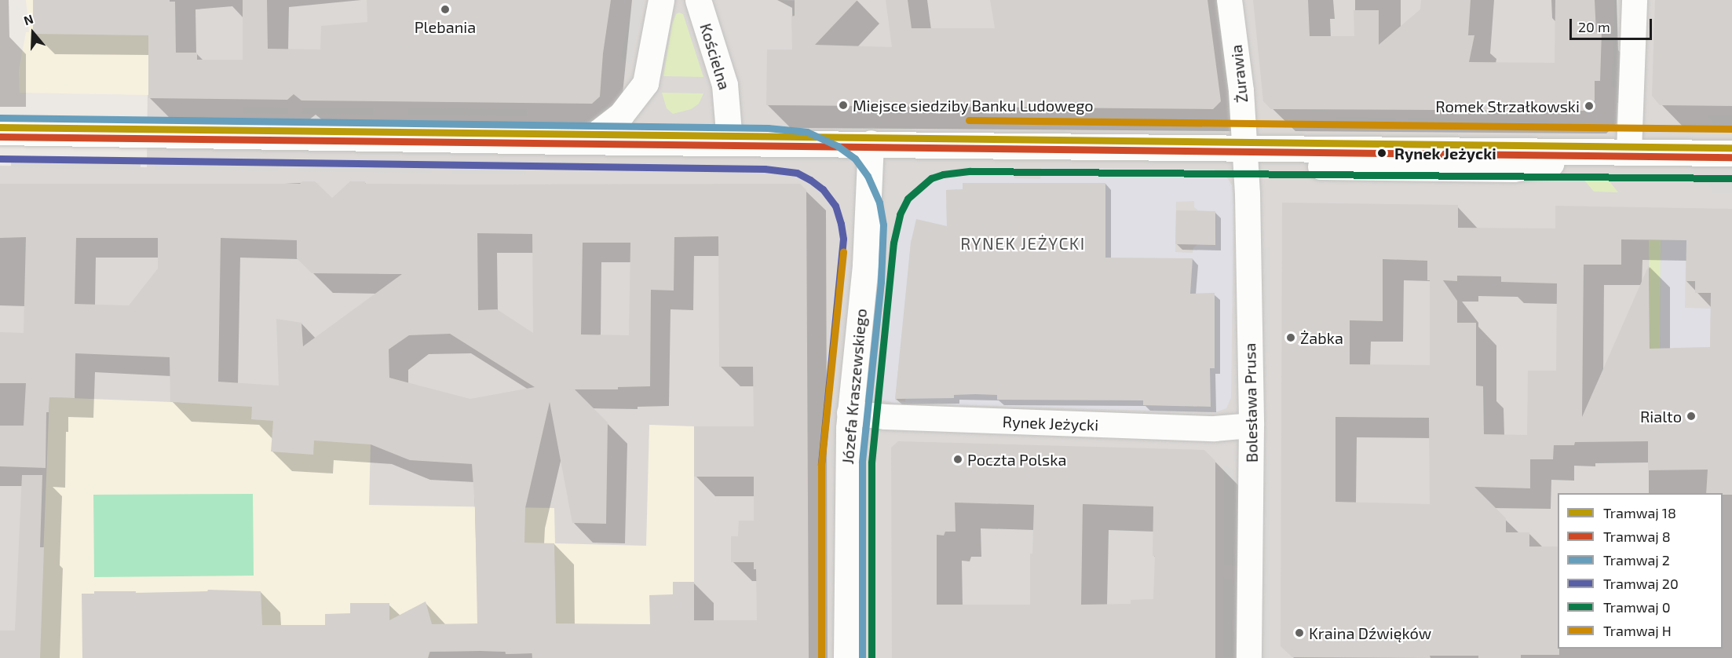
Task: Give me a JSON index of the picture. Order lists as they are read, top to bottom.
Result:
{
  "streets": {
    "street": [
      "Kościelna",
      "Żurawia",
      "Józefa Kraszewskiego",
      "Bolesława Prusa",
      "Rynek Jeżycki"
    ]
  },
  "crossings": [
    ["Żurawia", "Bolesława Prusa"],
    ["Józefa Kraszewskiego", "Rynek Jeżycki"],
    ["Bolesława Prusa", "Rynek Jeżycki"]
  ],
  "districts": ["RYNEK JEŻYCKI"],
  "places": [
    "Plebania",
    "Miejsce siedziby Banku Ludowego",
    "Romek Strzałkowski",
    "Rynek Jeżycki",
    "Żabka",
    "Rialto",
    "Poczta Polska",
    "Kraina Dźwięków"
  ],
  "lines": [
    "tram line 2",
    "tram line H",
    "tram line 18",
    "tram line 8",
    "tram line 20",
    "tram line 0"
  ],
  "legend": [
    "Tramwaj 18",
    "Tramwaj 8",
    "Tramwaj 2",
    "Tramwaj 20",
    "Tramwaj 0",
    "Tramwaj H"
  ],
  "scale_bar": "20 m",
  "north": "top"
}
